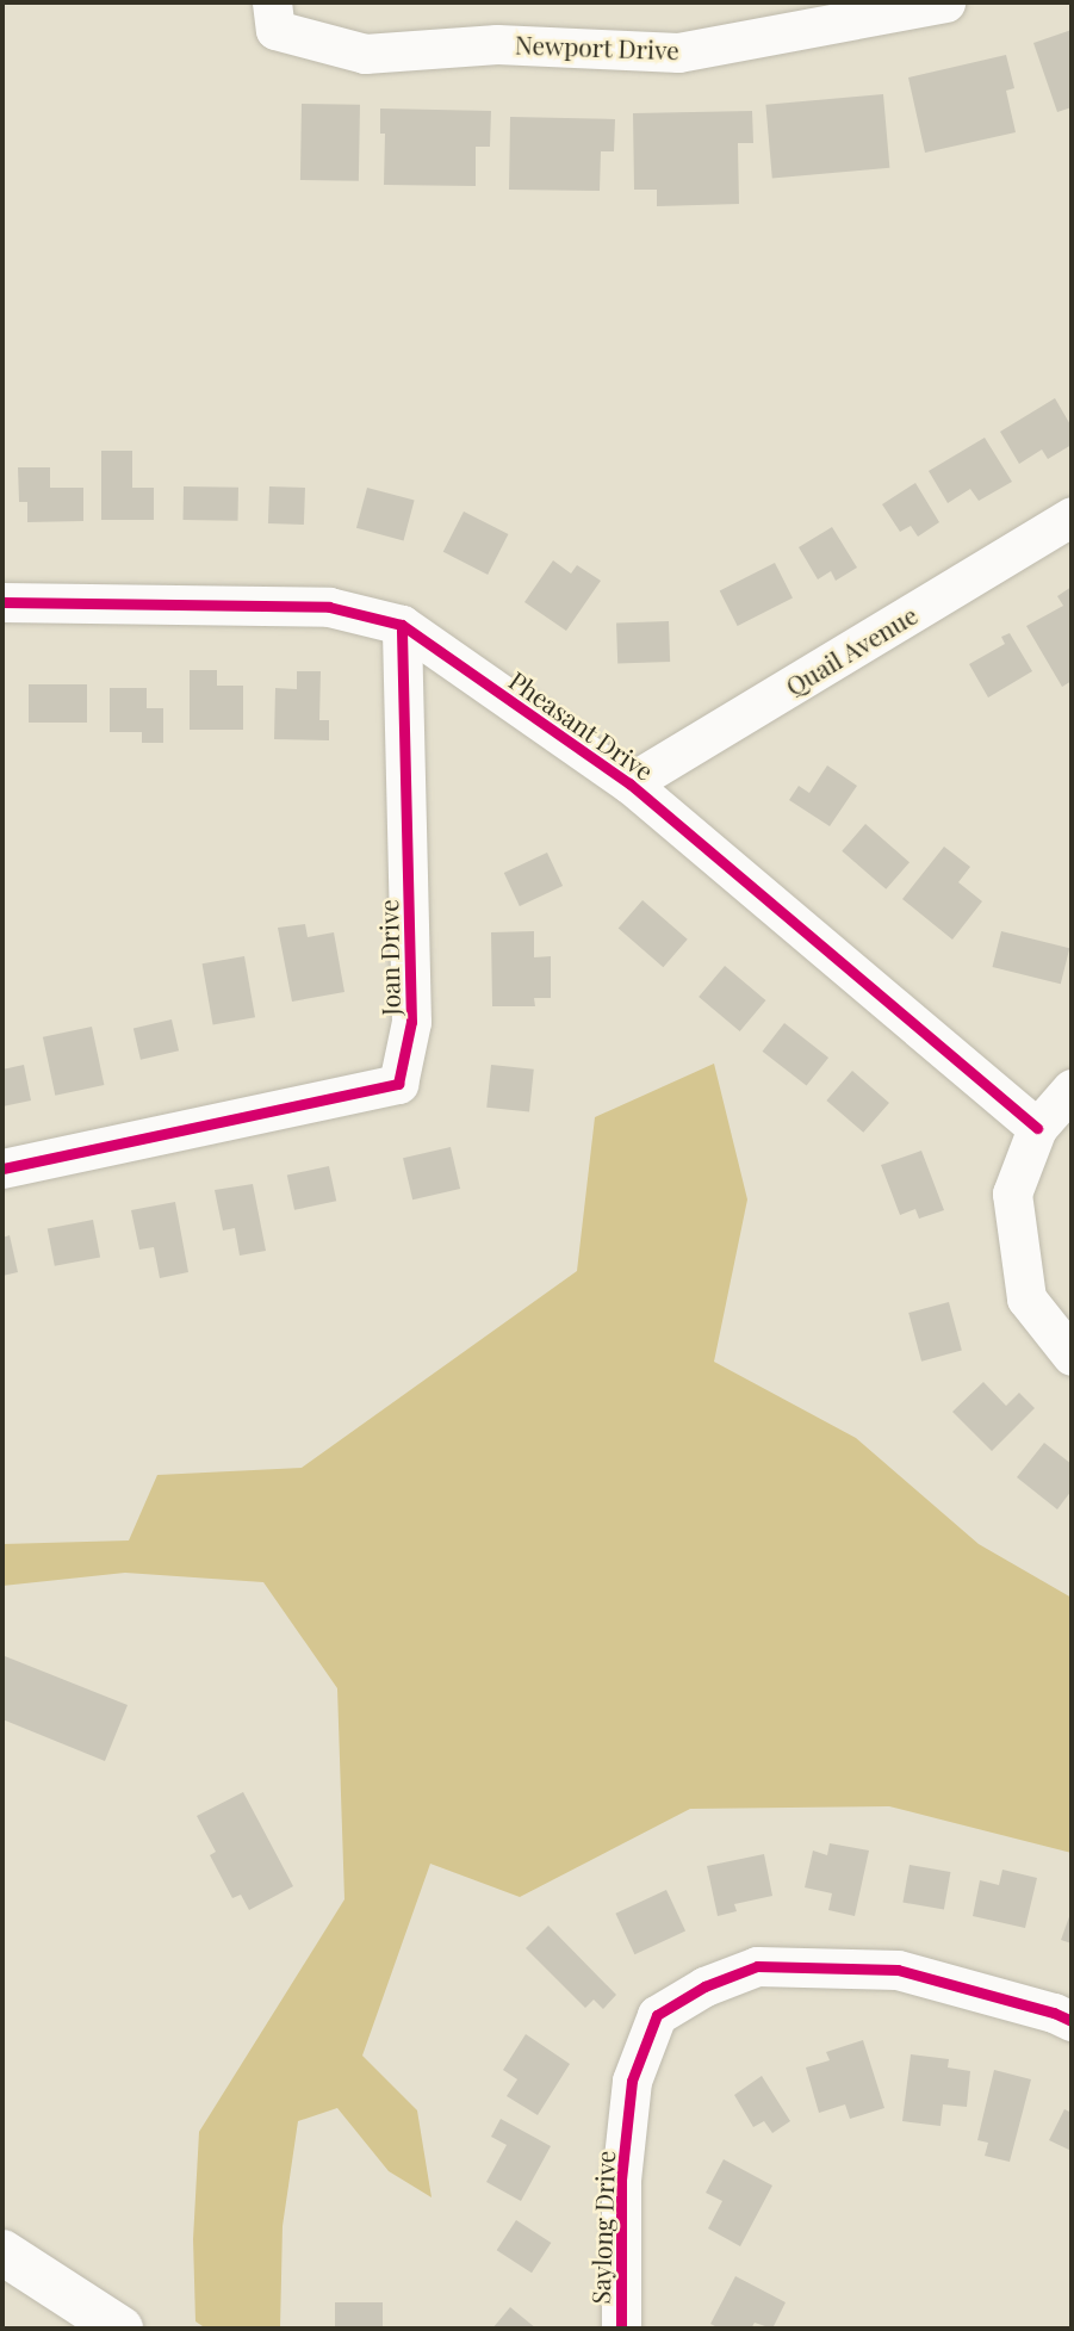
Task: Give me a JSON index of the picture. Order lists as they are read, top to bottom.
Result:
{
  "streets": {
    "street": [
      "Newport Drive",
      "Quail Avenue",
      "Pheasant Drive",
      "Joan Drive",
      "Saylong Drive"
    ]
  },
  "crossings": [
    ["Quail Avenue", "Pheasant Drive"],
    ["Pheasant Drive", "Joan Drive"]
  ]
}
